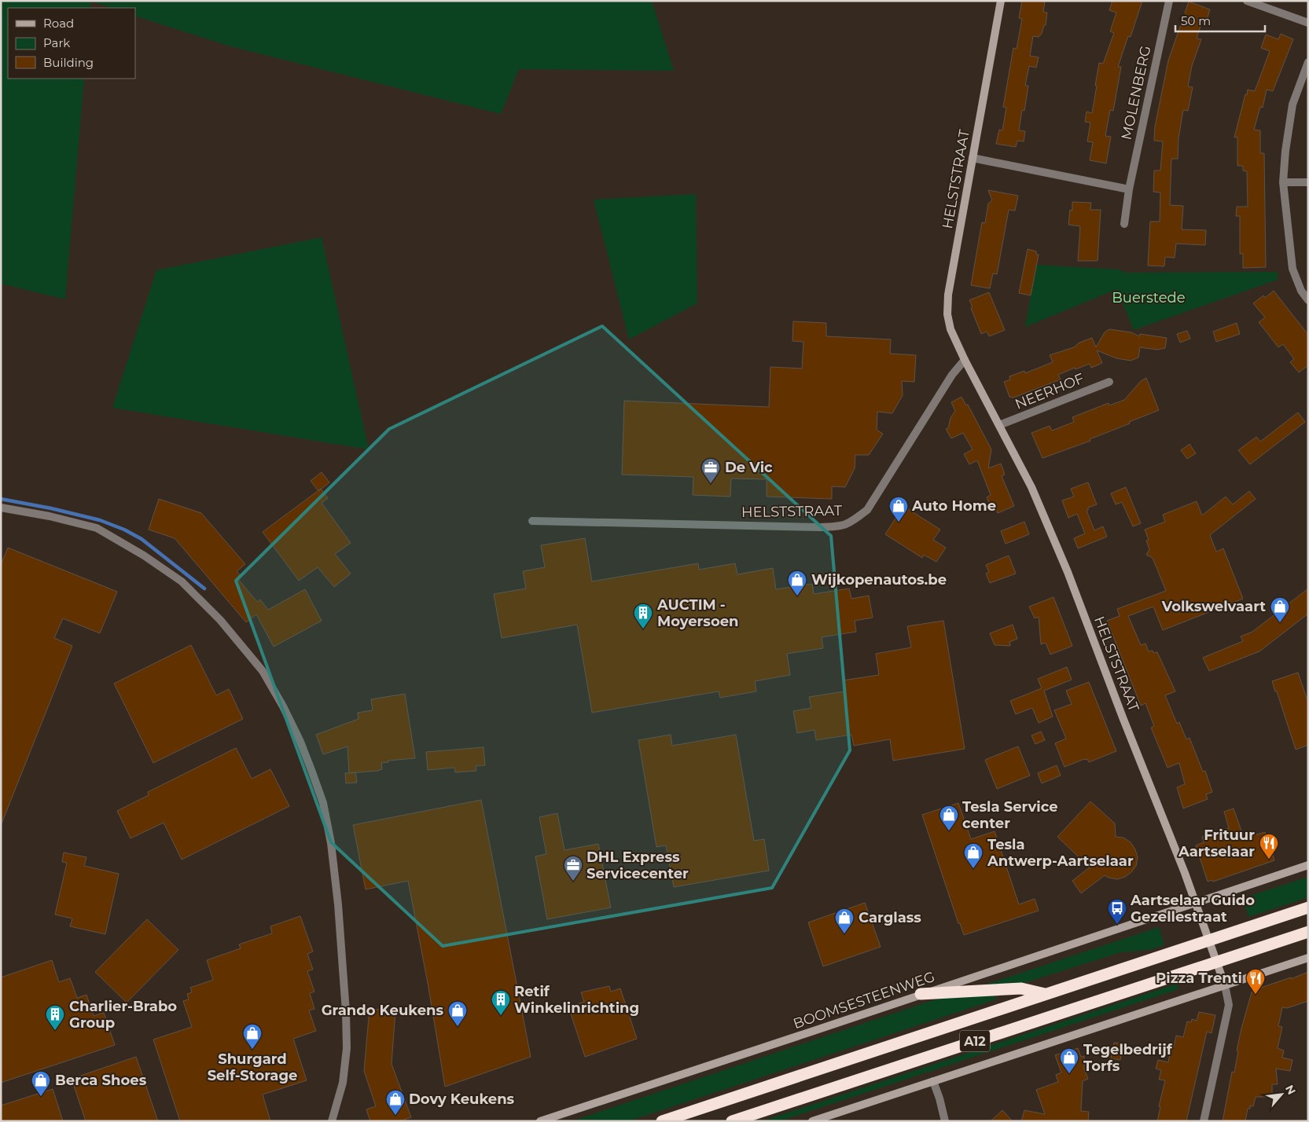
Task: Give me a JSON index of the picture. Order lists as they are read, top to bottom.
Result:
{
  "streets": {
    "highway": ["A12"],
    "main road": ["HELSTSTRAAT", "BOOMSESTEENWEG"],
    "street": ["MOLENBERG", "NEERHOF"]
  },
  "crossings": [
    ["HELSTSTRAAT", "NEERHOF"],
    ["HELSTSTRAAT", "BOOMSESTEENWEG"],
    ["HELSTSTRAAT", "A12"]
  ],
  "parks": ["Buerstede"],
  "places": {
    "office": ["De Vic", "DHL Express Servicecenter"],
    "shop": [
      "Auto Home",
      "Wijkopenautos.be",
      "Volkswelvaart",
      "Tesla Service center",
      "Tesla Antwerp-Aartselaar",
      "Carglass",
      "Grando Keukens",
      "Shurgard Self-Storage",
      "Tegelbedrijf Torfs",
      "Berca Shoes",
      "Dovy Keukens"
    ],
    "building": ["AUCTIM - Moyersoen", "Retif Winkelinrichting", "Charlier-Brabo Group"],
    "restaurant": ["Frituur Aartselaar", "Pizza Trenti"],
    "bus stop": ["Aartselaar Guido Gezellestraat"]
  },
  "legend": ["Road", "Park", "Building"],
  "scale_bar": "50 m",
  "north": "top right"
}
